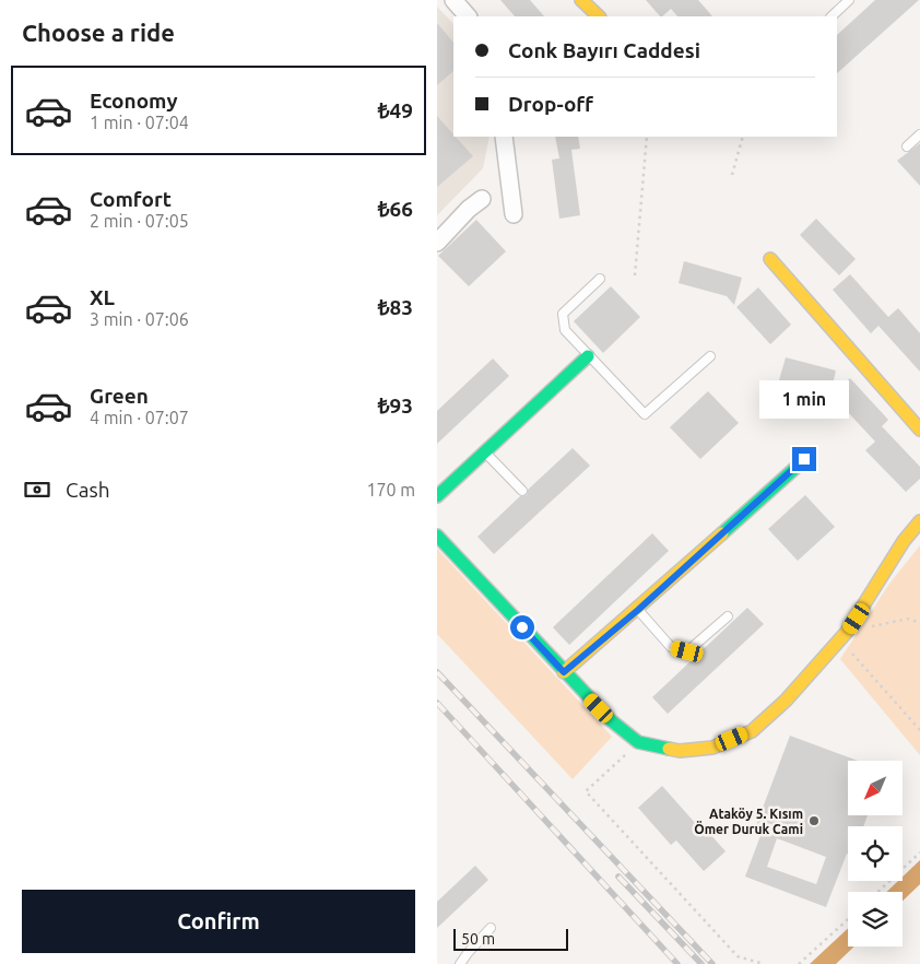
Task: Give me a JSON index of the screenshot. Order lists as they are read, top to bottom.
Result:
{
  "places": ["Ataköy 5. Kısım Ömer Duruk Cami"],
  "scale_bar": "50 m",
  "north": "bottom left",
  "page": {
    "heading": "Choose a ride",
    "banner": ["Conk Bayırı Caddesi", "Drop-off"],
    "list": [
      {
        "name": "Economy",
        "note": "1 min · 07:04",
        "value": "₺49"
      },
      {
        "name": "Comfort",
        "note": "2 min · 07:05",
        "value": "₺66"
      },
      {
        "name": "XL",
        "note": "3 min · 07:06",
        "value": "₺83"
      },
      {
        "name": "Green",
        "note": "4 min · 07:07",
        "value": "₺93"
      }
    ],
    "bubble": "1 min",
    "pay": ["Cash", "170 m"],
    "buttons": "Confirm",
    "scale": "50 m"
  }
}
